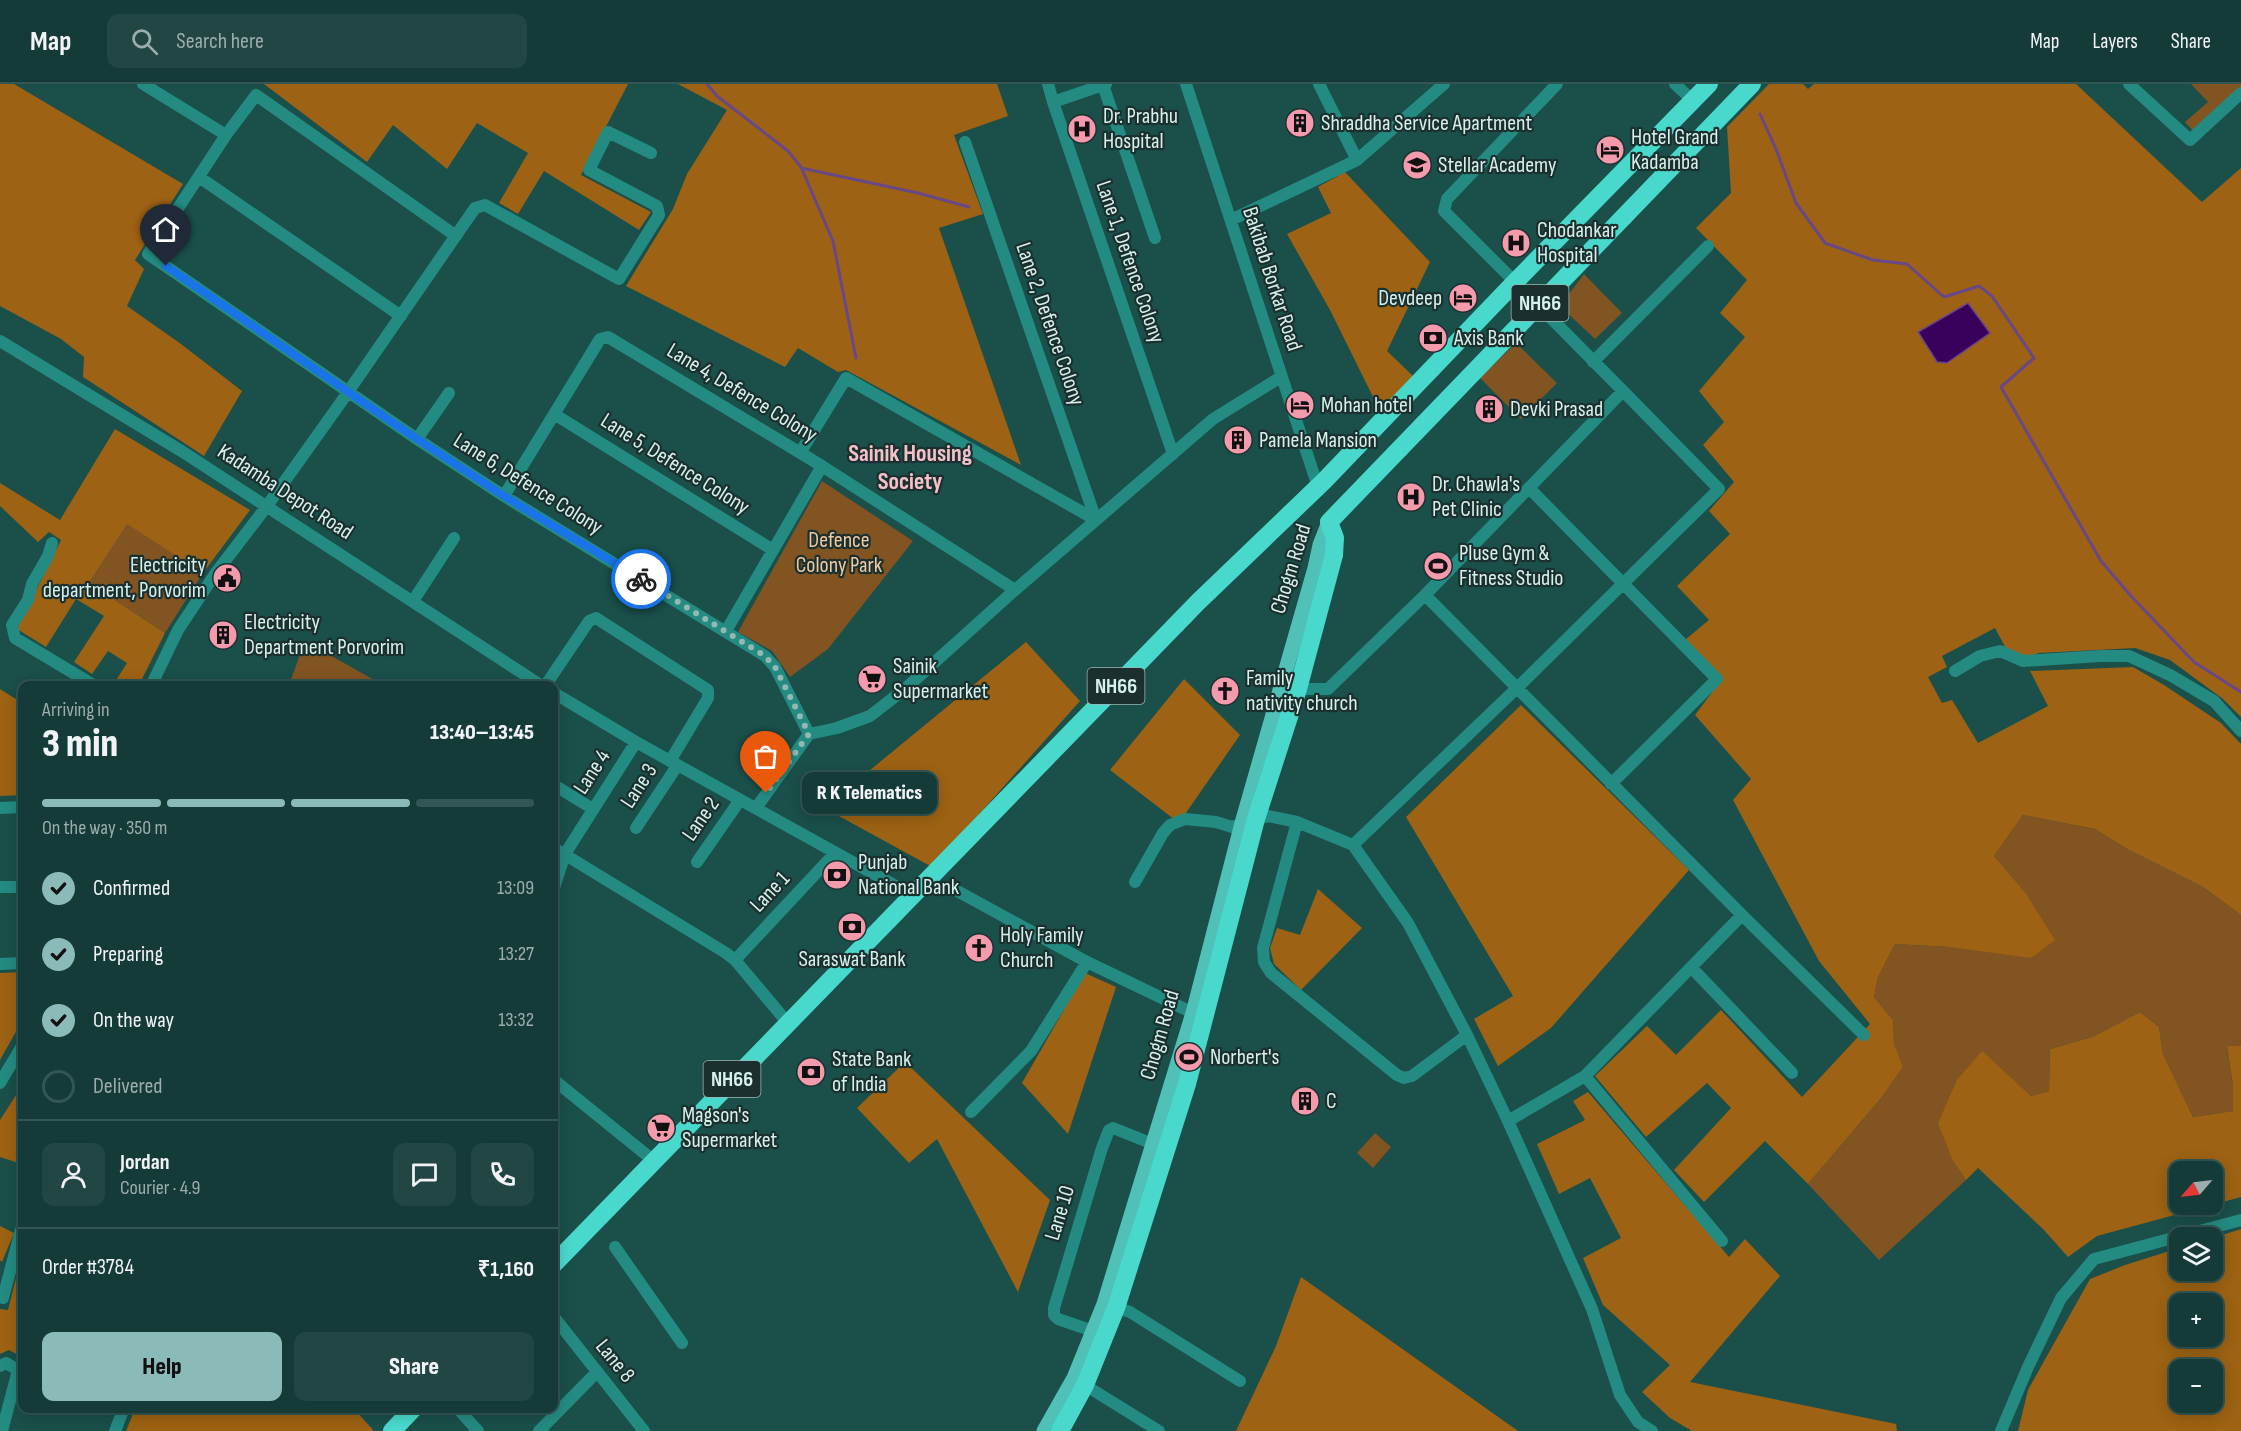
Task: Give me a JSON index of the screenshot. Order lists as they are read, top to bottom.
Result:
{
  "streets": {
    "highway": ["NH66", "Chogm Road"],
    "street": [
      "Lane 1, Defence Colony",
      "Bakibab Borkar Road",
      "Lane 2, Defence Colony",
      "Lane 4, Defence Colony",
      "Lane 5, Defence Colony",
      "Lane 6, Defence Colony",
      "Kadamba Depot Road",
      "Lane 4",
      "Lane 3",
      "Lane 2",
      "Lane 1",
      "Lane 10",
      "Lane 8"
    ]
  },
  "crossings": [
    ["Bakibab Borkar Road", "NH66"],
    ["NH66", "Chogm Road"],
    ["Lane 4, Defence Colony", "Lane 5, Defence Colony"],
    ["Lane 4, Defence Colony", "Lane 6, Defence Colony"],
    ["Chogm Road", "Lane 10"]
  ],
  "districts": ["Sainik Housing Society"],
  "parks": ["Defence Colony Park"],
  "places": {
    "building": [
      "Shraddha Service Apartment",
      "Devki Prasad",
      "Pamela Mansion",
      "Electricity Department Porvorim",
      "C"
    ],
    "hospital": ["Dr. Prabhu Hospital", "Chodankar Hospital", "Dr. Chawla's Pet Clinic"],
    "hotel": ["Hotel Grand Kadamba", "Devdeep", "Mohan hotel"],
    "school or university": ["Stellar Academy"],
    "bank": [
      "Axis Bank",
      "Punjab National Bank",
      "Saraswat Bank",
      "State Bank of India"
    ],
    "sports": ["Pluse Gym & Fitness Studio", "Norbert's"],
    "public building": ["Electricity department, Porvorim"],
    "supermarket": ["Sainik Supermarket", "Magson's Supermarket"],
    "church": ["Family nativity church", "Holy Family Church"],
    "other": ["R K Telematics"]
  },
  "north": "bottom left",
  "page": {
    "header": "Map",
    "search": "Search here",
    "nav": ["Map", "Layers", "Share"],
    "heading": ["3 min", "Arriving in", "13:40–13:45"],
    "panel": [
      "Jordan",
      "Courier · 4.9",
      "Order #3784",
      "₹1,160"
    ],
    "bubble": "R K Telematics",
    "bar": "On the way · 350 m",
    "list": [
      ["Confirmed", "13:09"],
      ["Preparing", "13:27"],
      ["On the way", "13:32"],
      "Delivered"
    ],
    "map_buttons": ["+", "−"],
    "buttons": ["Help", "Share"]
  }
}
